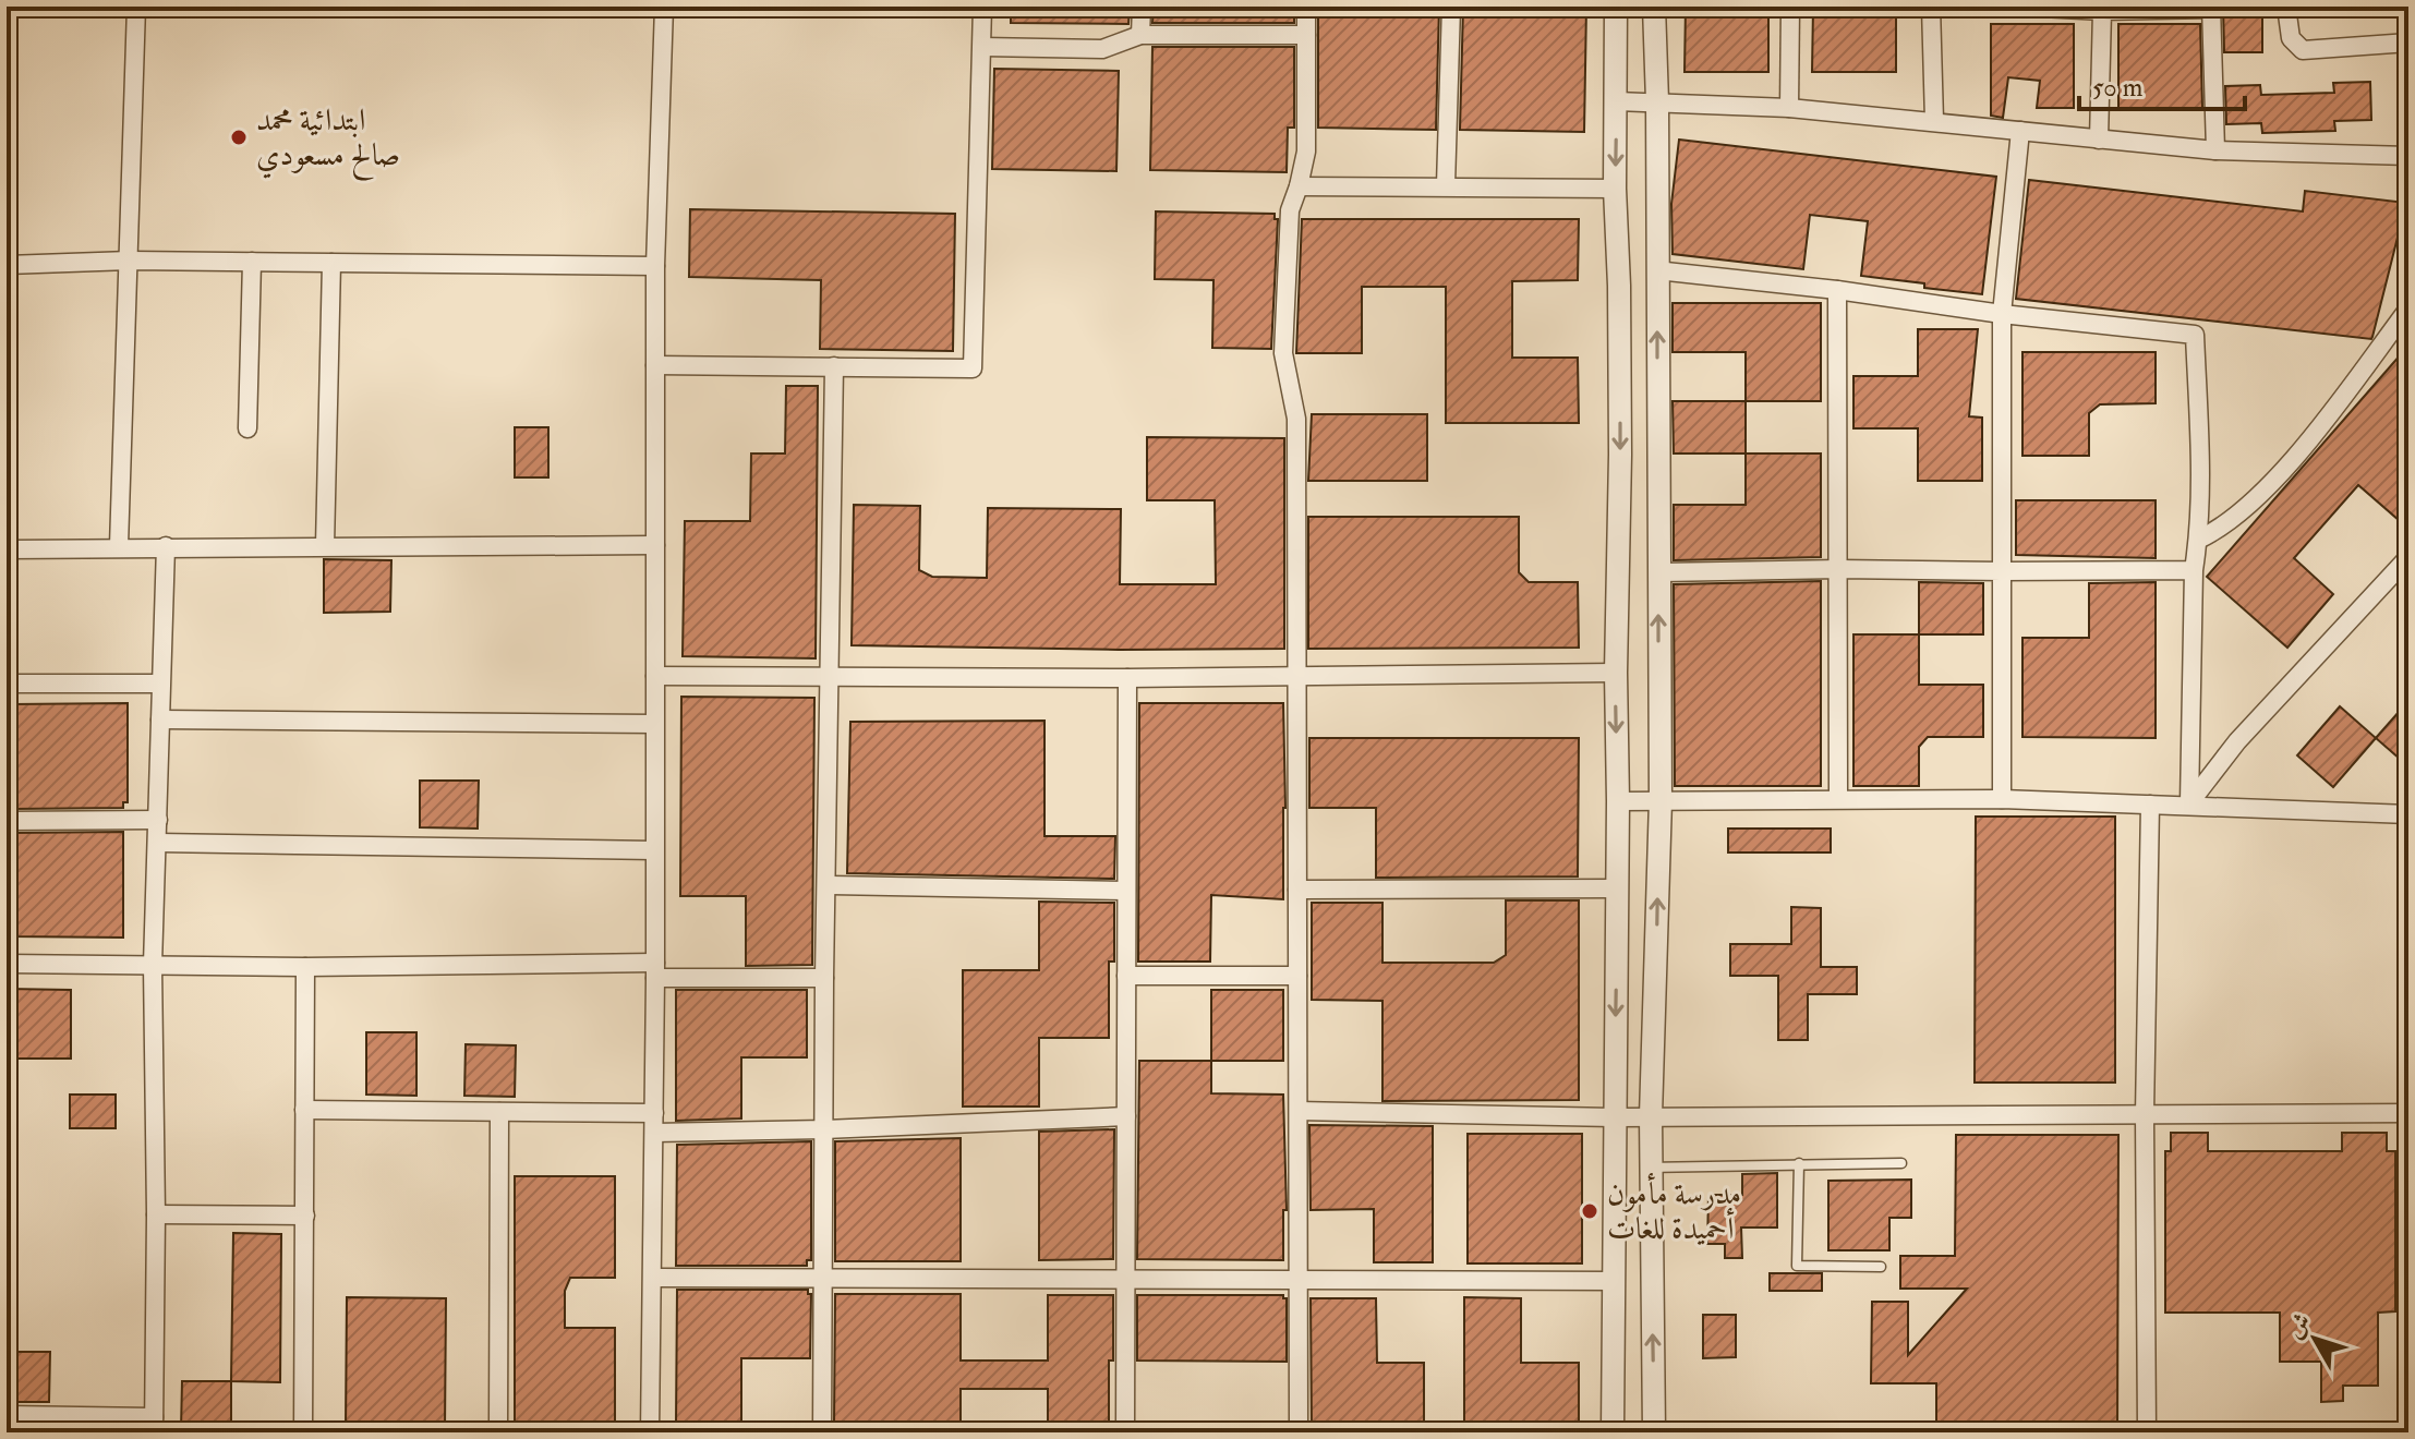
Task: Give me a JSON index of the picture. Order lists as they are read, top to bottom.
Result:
{
  "places": ["ابتدائية محمد صالح مسعودي", "مدرسة مأمون أحميدة للغات"],
  "scale_bar": "50 m",
  "north": "top left"
}
